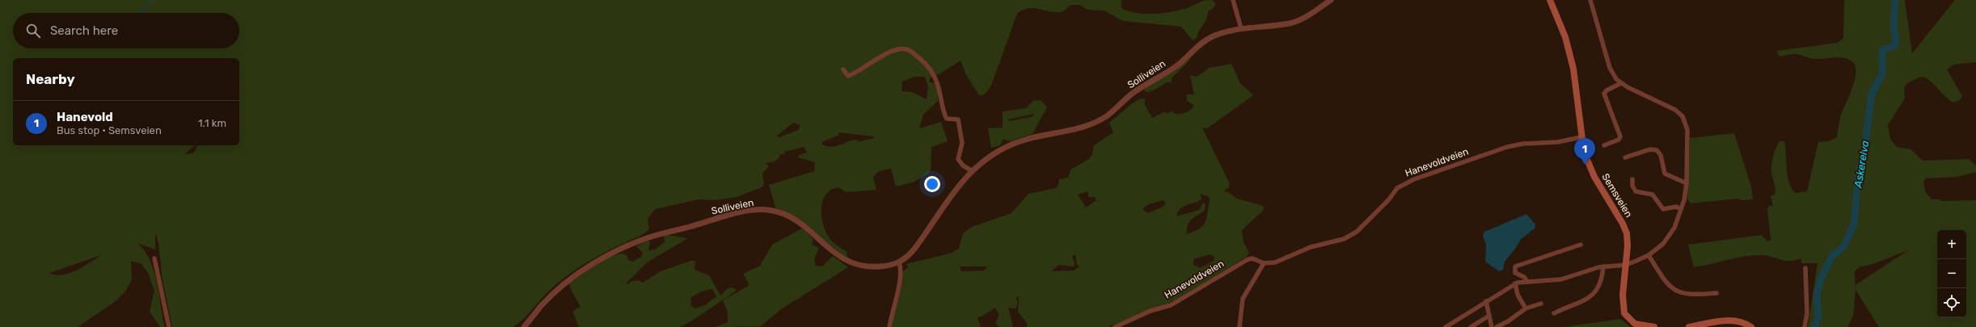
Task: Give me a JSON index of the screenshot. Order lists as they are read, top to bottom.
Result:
{
  "streets": {
    "main road": ["Semsveien"],
    "street": ["Solliveien", "Hanevoldveien"]
  },
  "crossings": [
    ["Hanevoldveien", "Semsveien"]
  ],
  "water": ["Askerelva"],
  "page": {
    "search": "Search here",
    "heading": "Nearby",
    "list": [
      {
        "mark": "1",
        "name": "Hanevold",
        "note": "Bus stop · Semsveien",
        "value": "1.1 km"
      }
    ],
    "pins": "1",
    "map_buttons": ["+", "−"]
  }
}
